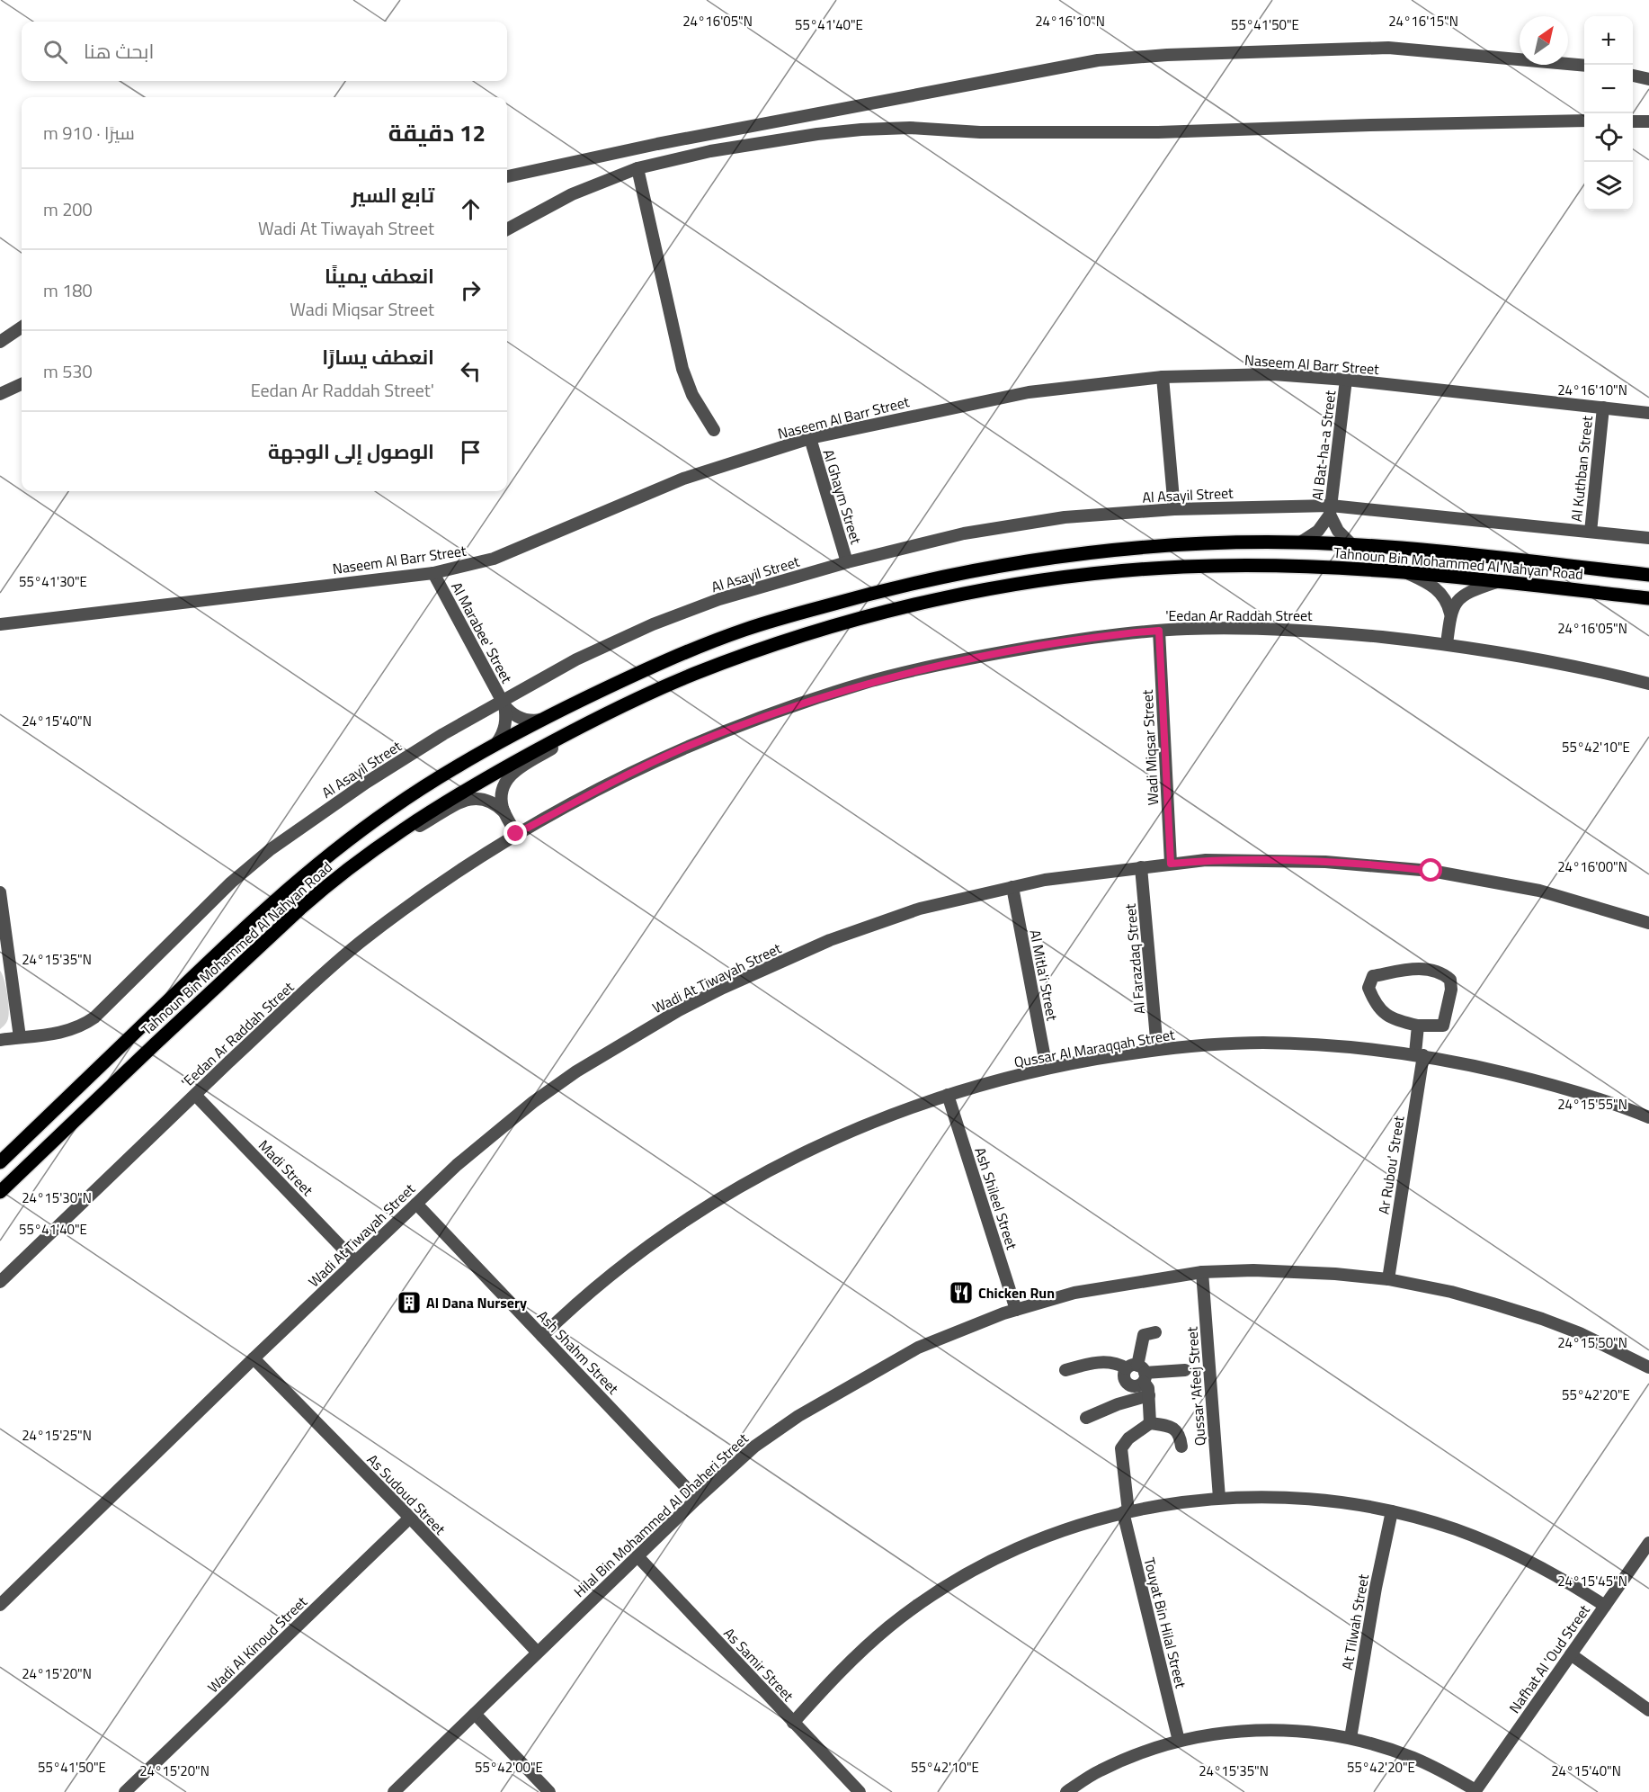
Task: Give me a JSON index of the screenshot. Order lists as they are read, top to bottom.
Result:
{
  "streets": {
    "main road": ["Tahnoun Bin Mohammed Al Nahyan Road"],
    "street": [
      "Naseem Al Barr Street",
      "Al Bat-ha-a Street",
      "Al Kuthban Street",
      "Al Asayil Street",
      "Al Ghaym Street",
      "'Eedan Ar Raddah Street",
      "Al Marabee' Street",
      "Wadi Miqsar Street",
      "Al Farazdaq Street",
      "Al Mitla'i Street",
      "Wadi At Tiwayah Street",
      "Qussar Al Maraqqah Street",
      "Ar Rubou' Street",
      "Madi Street",
      "Ash Shileel Street",
      "Ash Shahm Street",
      "Qussar 'Afeej Street",
      "As Sudoud Street",
      "Hilal Bin Mohammed Al Dhaheri Street",
      "At Tilwah Street",
      "Touyat Bin Hilal Street",
      "Wadi Al Kinoud Street",
      "Nafhat Al 'Oud Street",
      "As Samir Street"
    ]
  },
  "crossings": [
    ["Naseem Al Barr Street", "Al Bat-ha-a Street"],
    ["Naseem Al Barr Street", "Al Kuthban Street"],
    ["Naseem Al Barr Street", "Al Ghaym Street"],
    ["Naseem Al Barr Street", "Al Marabee' Street"],
    ["Al Bat-ha-a Street", "Al Asayil Street"],
    ["Al Bat-ha-a Street", "Tahnoun Bin Mohammed Al Nahyan Road"],
    ["Al Kuthban Street", "Al Asayil Street"],
    ["Al Asayil Street", "Al Ghaym Street"],
    ["Al Asayil Street", "Al Marabee' Street"],
    ["Tahnoun Bin Mohammed Al Nahyan Road", "Al Marabee' Street"],
    ["'Eedan Ar Raddah Street", "Wadi Miqsar Street"],
    ["'Eedan Ar Raddah Street", "Madi Street"],
    ["Wadi Miqsar Street", "Wadi At Tiwayah Street"],
    ["Al Farazdaq Street", "Wadi At Tiwayah Street"],
    ["Al Farazdaq Street", "Qussar Al Maraqqah Street"],
    ["Al Mitla'i Street", "Wadi At Tiwayah Street"],
    ["Al Mitla'i Street", "Qussar Al Maraqqah Street"],
    ["Wadi At Tiwayah Street", "Madi Street"],
    ["Wadi At Tiwayah Street", "Ash Shahm Street"],
    ["Wadi At Tiwayah Street", "As Sudoud Street"],
    ["Qussar Al Maraqqah Street", "Ar Rubou' Street"],
    ["Qussar Al Maraqqah Street", "Ash Shileel Street"],
    ["Qussar Al Maraqqah Street", "Ash Shahm Street"],
    ["Ar Rubou' Street", "Hilal Bin Mohammed Al Dhaheri Street"],
    ["Ash Shileel Street", "Hilal Bin Mohammed Al Dhaheri Street"],
    ["Ash Shahm Street", "Hilal Bin Mohammed Al Dhaheri Street"],
    ["Qussar 'Afeej Street", "Hilal Bin Mohammed Al Dhaheri Street"],
    ["As Sudoud Street", "Hilal Bin Mohammed Al Dhaheri Street"],
    ["As Sudoud Street", "Wadi Al Kinoud Street"],
    ["Hilal Bin Mohammed Al Dhaheri Street", "As Samir Street"]
  ],
  "places": {
    "restaurant": ["Chicken Run"],
    "building": ["Al Dana Nursery"]
  },
  "north": "top right",
  "page": {
    "map_buttons": ["+", "−"],
    "search": "ابحث هنا",
    "heading": ["12 دقيقة", "سيرًا · 910 m"],
    "list": [
      ["تابع السير", "Wadi At Tiwayah Street", "200 m"],
      ["انعطف يمينًا", "Wadi Miqsar Street", "180 m"],
      ["انعطف يسارًا", "'Eedan Ar Raddah Street", "530 m"],
      "الوصول إلى الوجهة"
    ]
  },
  "coordinates": [
    "24°16'05\"N",
    "24°16'10\"N",
    "24°16'15\"N",
    "55°41'40\"E",
    "55°41'50\"E",
    "55°41'30\"E",
    "24°15'40\"N",
    "55°42'10\"E",
    "24°16'00\"N",
    "24°15'35\"N",
    "24°15'55\"N",
    "24°15'30\"N",
    "24°15'50\"N",
    "55°42'20\"E",
    "24°15'25\"N",
    "24°15'45\"N",
    "24°15'20\"N",
    "55°42'00\"E"
  ]
}
